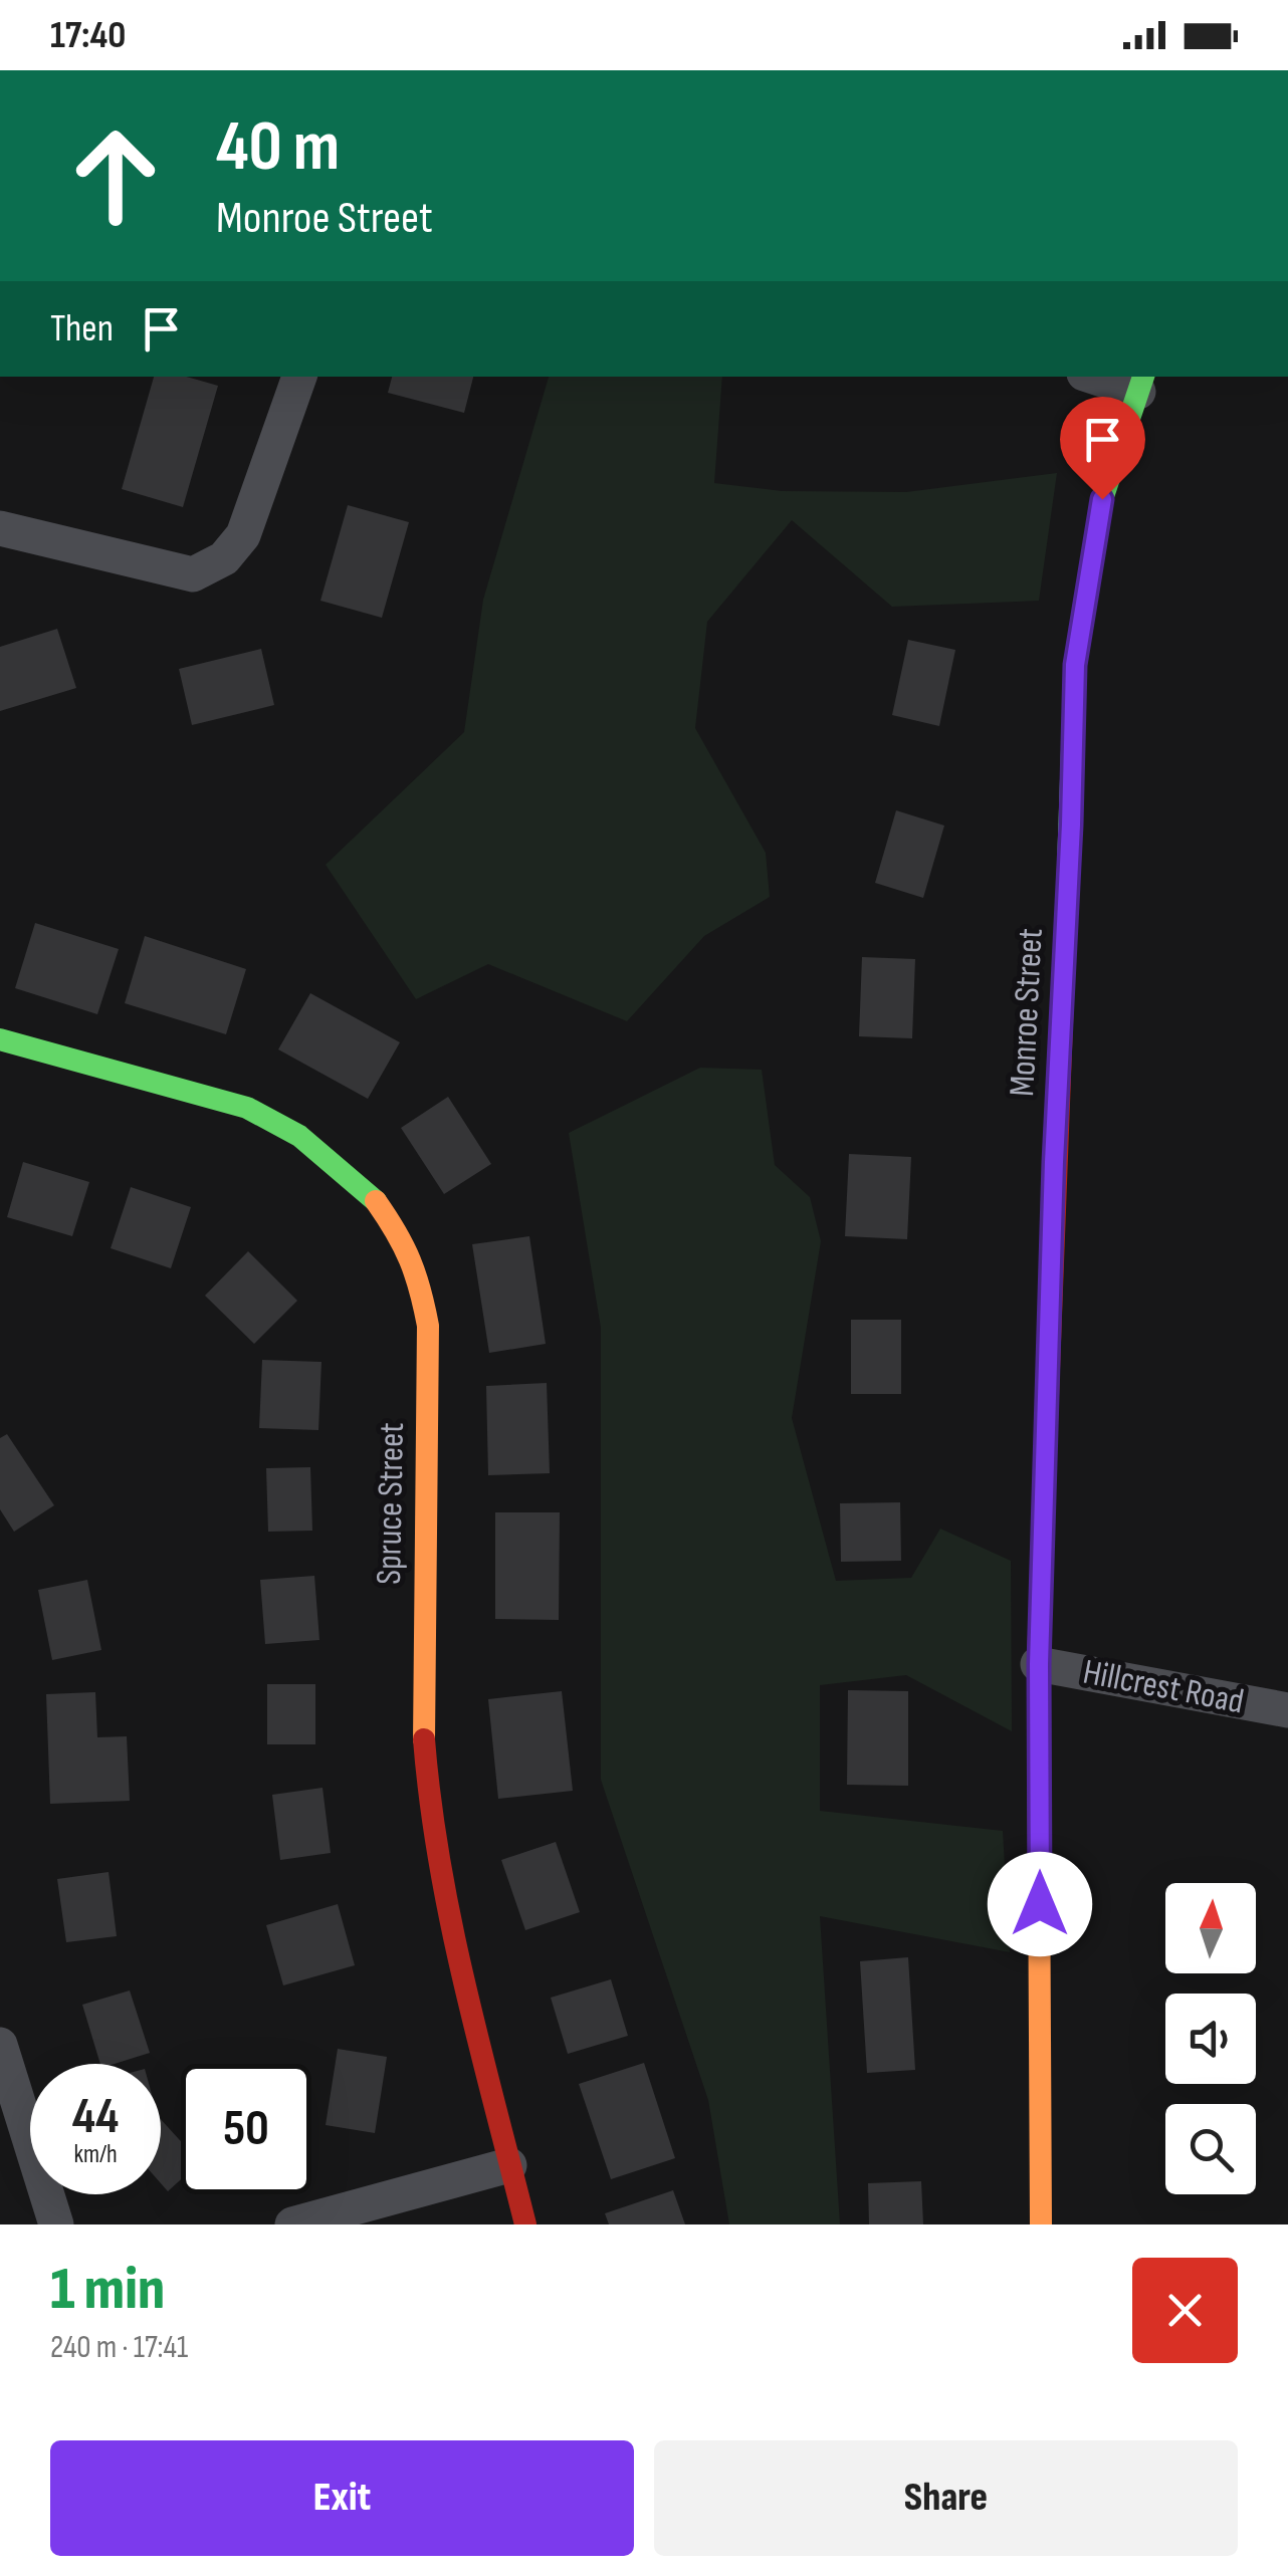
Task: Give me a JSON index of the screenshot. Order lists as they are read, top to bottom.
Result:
{
  "streets": {
    "main road": ["Monroe Street", "Spruce Street"],
    "street": ["Hillcrest Road"]
  },
  "crossings": [
    ["Monroe Street", "Hillcrest Road"]
  ],
  "north": "top",
  "page": {
    "status": "17:40",
    "turn": ["40 m", "Monroe Street"],
    "then": "Then",
    "speed": "44 km/h",
    "limit": "50",
    "heading": ["1 min", "240 m · 17:41"],
    "buttons": ["Exit", "Share"]
  }
}
